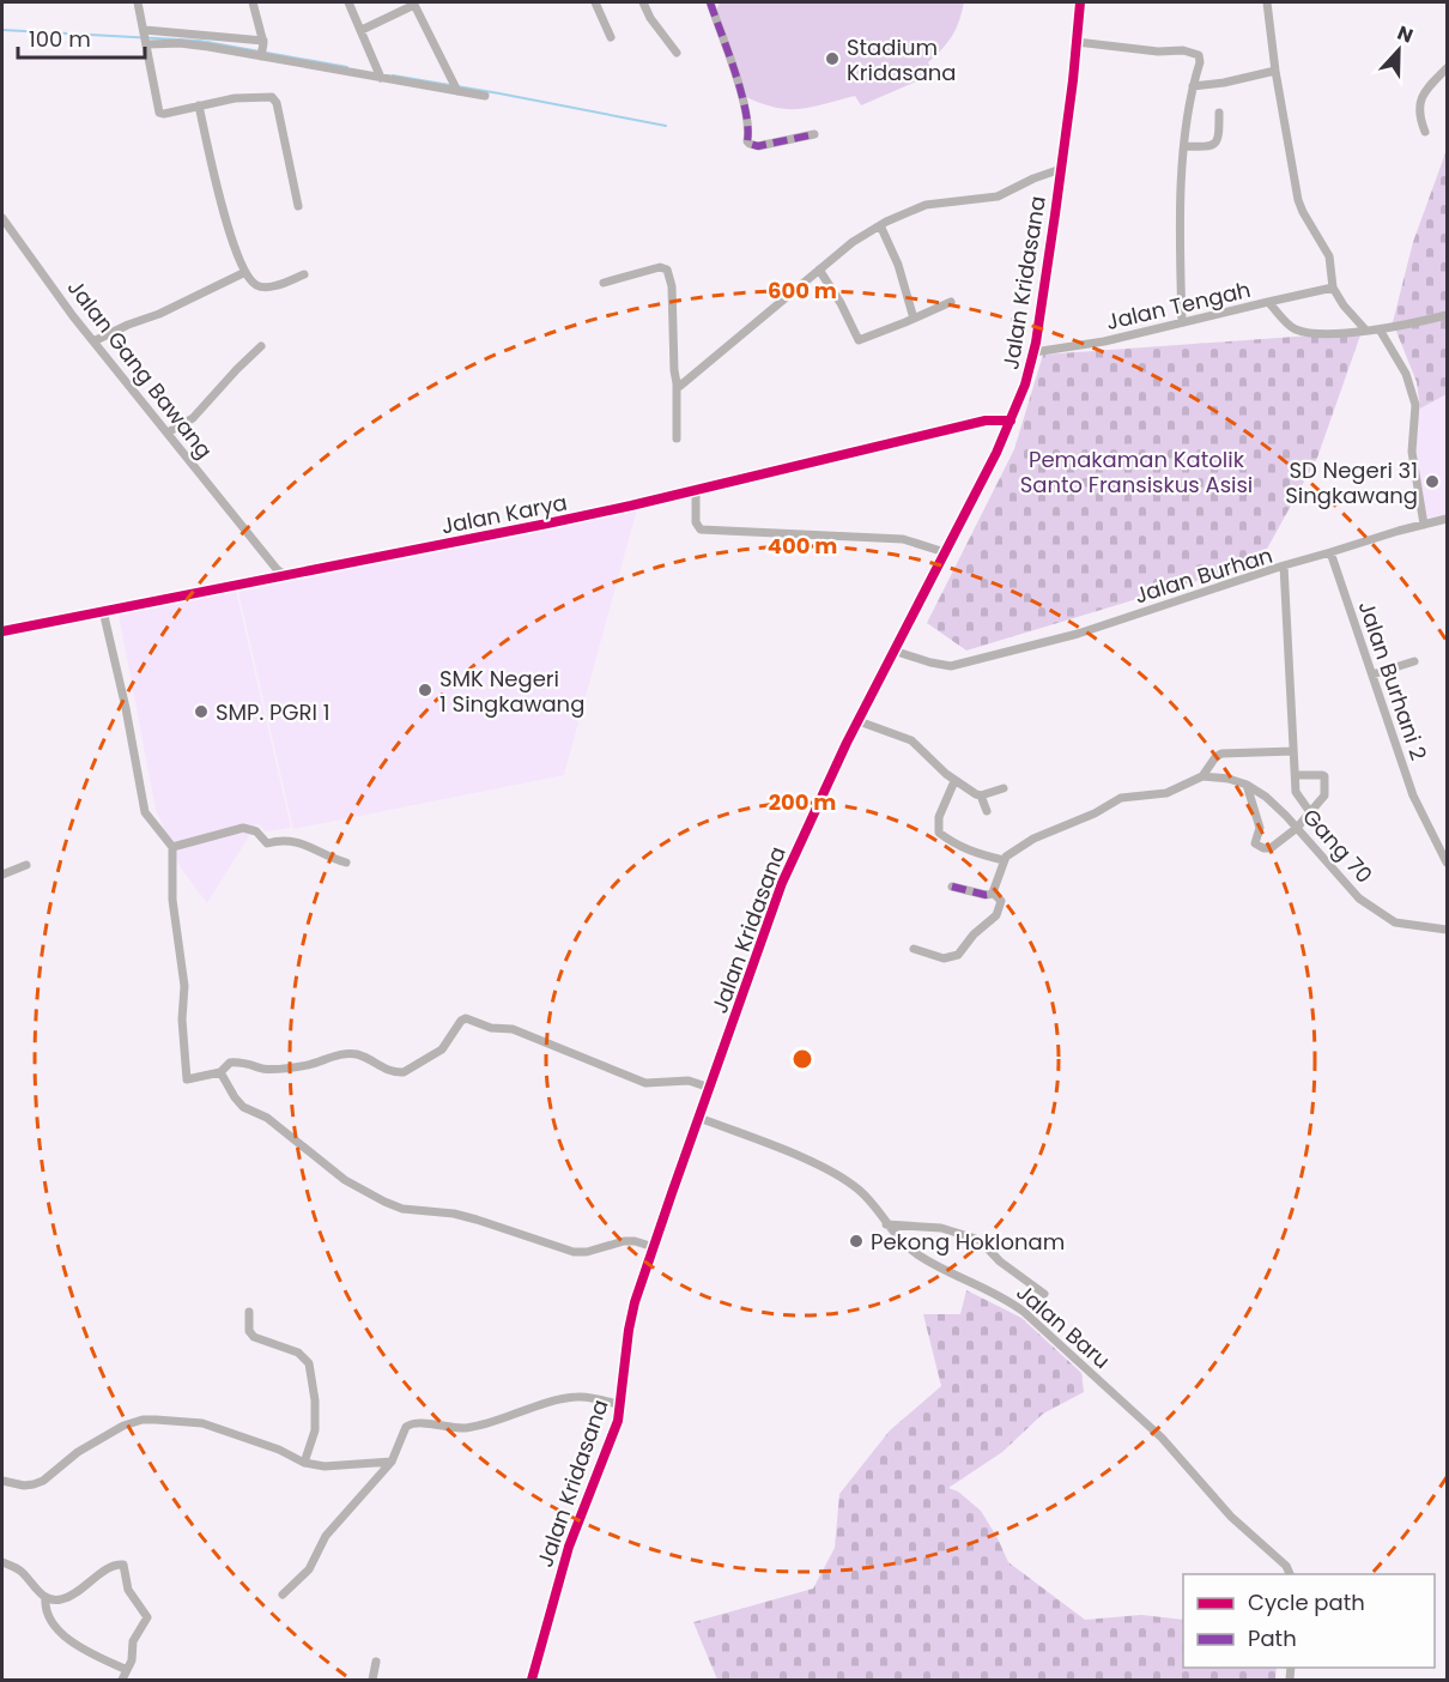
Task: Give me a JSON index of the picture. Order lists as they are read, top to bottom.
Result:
{
  "streets": {
    "street": [
      "Jalan Kridasana",
      "Jalan Tengah",
      "Jalan Gang Bawang",
      "Jalan Karya",
      "Jalan Burhan",
      "Jalan Burhani 2",
      "Gang 70",
      "Jalan Baru"
    ]
  },
  "crossings": [
    ["Jalan Kridasana", "Jalan Tengah"],
    ["Jalan Kridasana", "Jalan Karya"],
    ["Jalan Kridasana", "Jalan Burhan"],
    ["Jalan Kridasana", "Jalan Baru"],
    ["Jalan Gang Bawang", "Jalan Karya"]
  ],
  "parks": ["Pemakaman Katolik Santo Fransiskus Asisi"],
  "places": [
    "Stadium Kridasana",
    "SD Negeri 31 Singkawang",
    "SMK Negeri 1 Singkawang",
    "SMP. PGRI 1",
    "Pekong Hoklonam"
  ],
  "legend": ["Cycle path", "Path"],
  "scale_bar": "100 m",
  "north": "top",
  "rings": ["600 m", "400 m", "200 m"]
}
